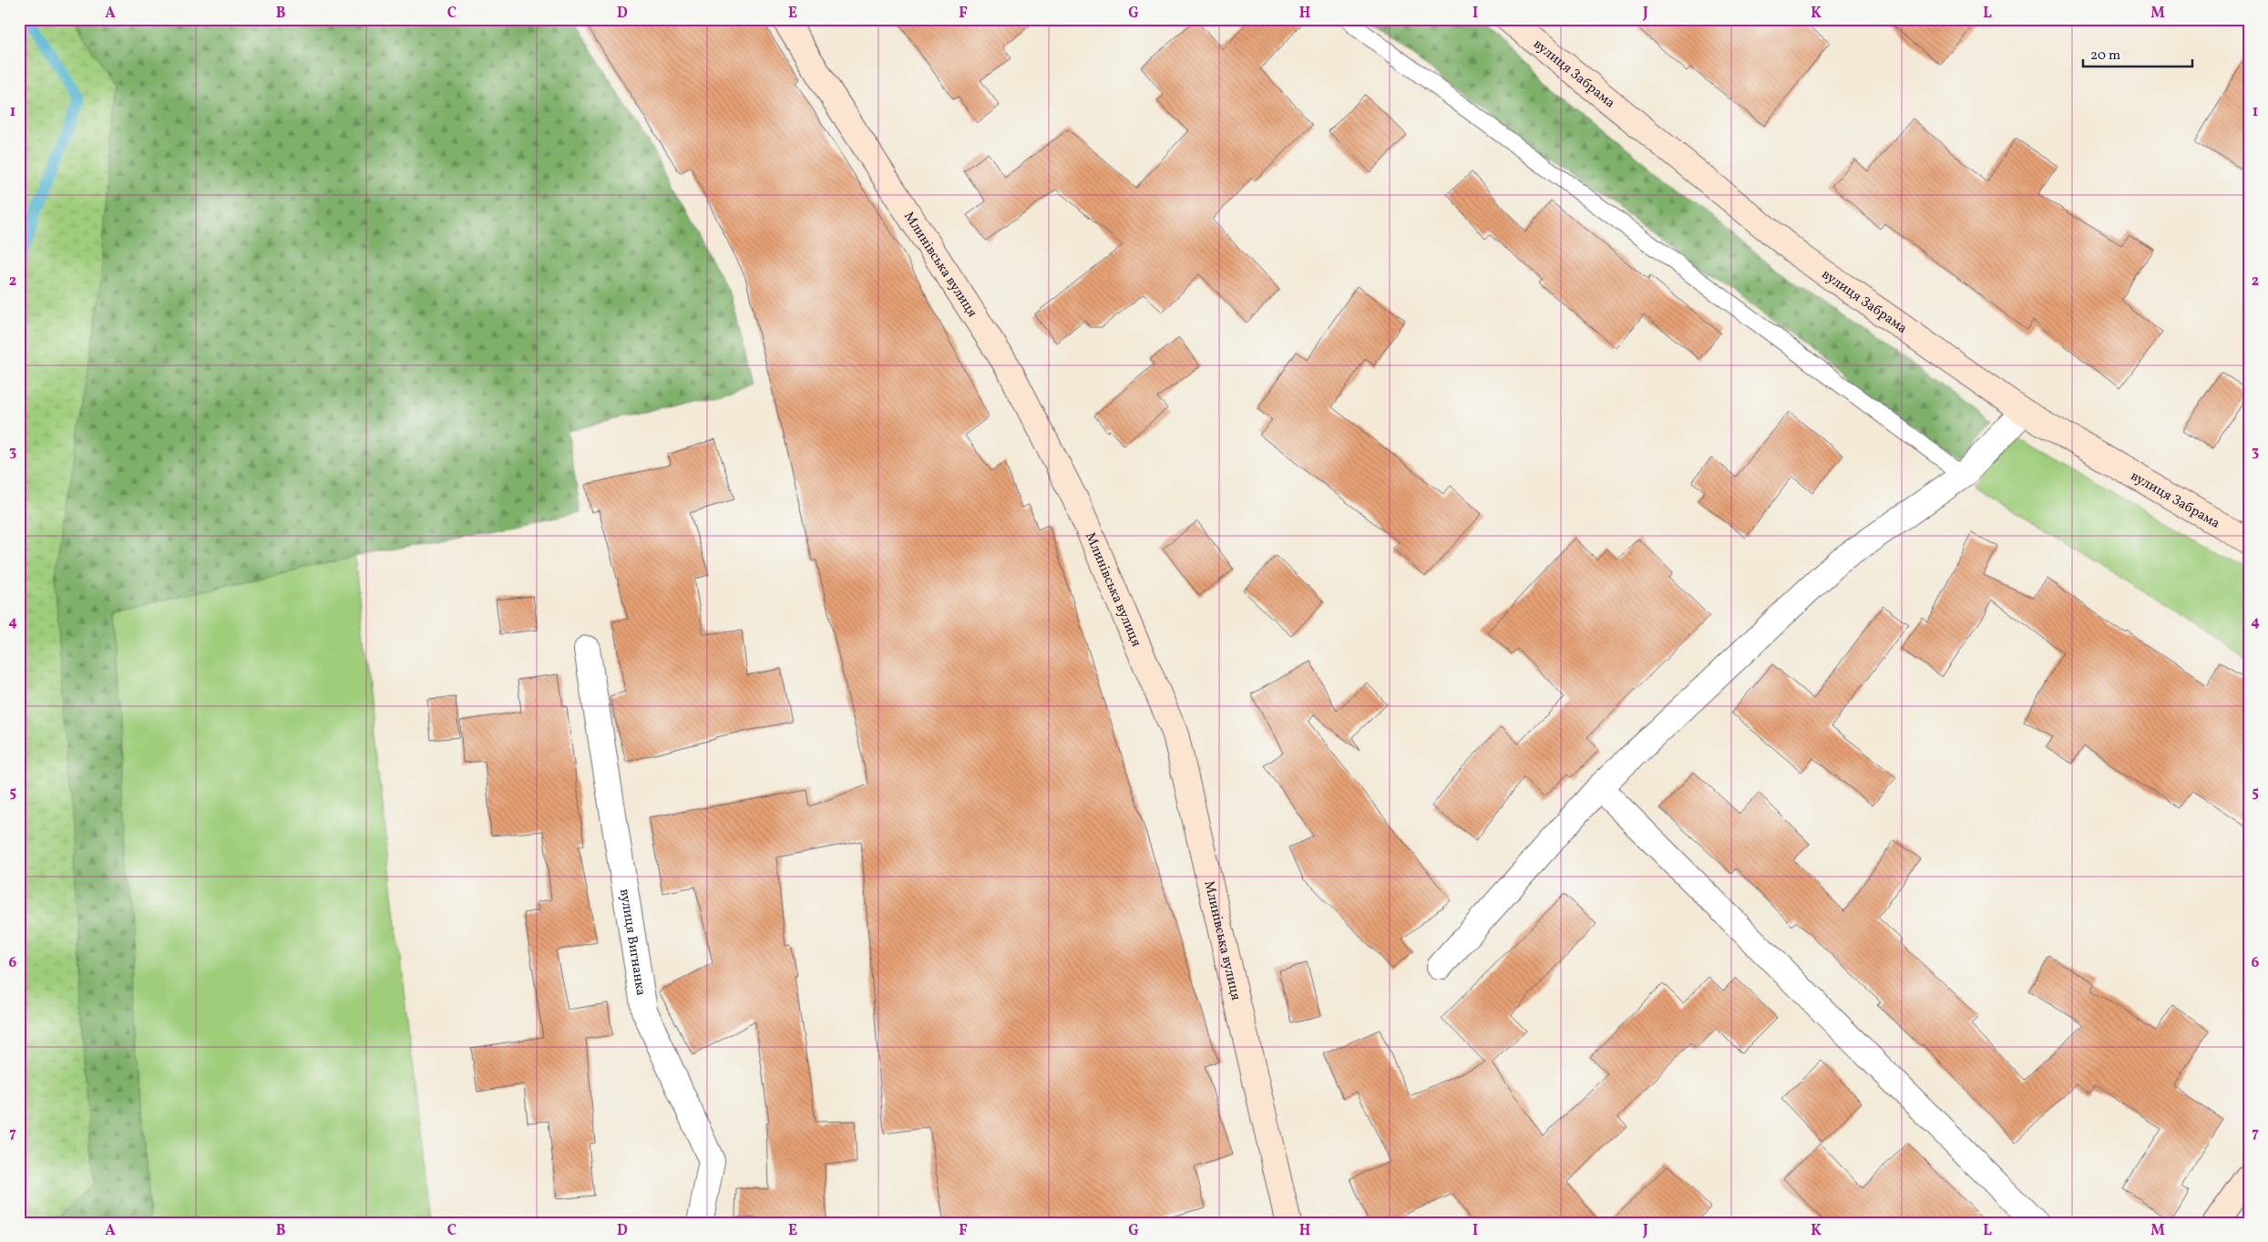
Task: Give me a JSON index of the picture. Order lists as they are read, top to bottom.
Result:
{
  "streets": {
    "main road": ["вулиця Забрама", "Млинівська вулиця"],
    "street": ["вулиця Вигнанка"]
  },
  "scale_bar": "20 m",
  "grid": {
    "columns": [
      "A",
      "B",
      "C",
      "D",
      "E",
      "F",
      "G",
      "H",
      "I",
      "J",
      "K",
      "L",
      "M"
    ],
    "rows": [
      "1",
      "2",
      "3",
      "4",
      "5",
      "6",
      "7"
    ]
  }
}
